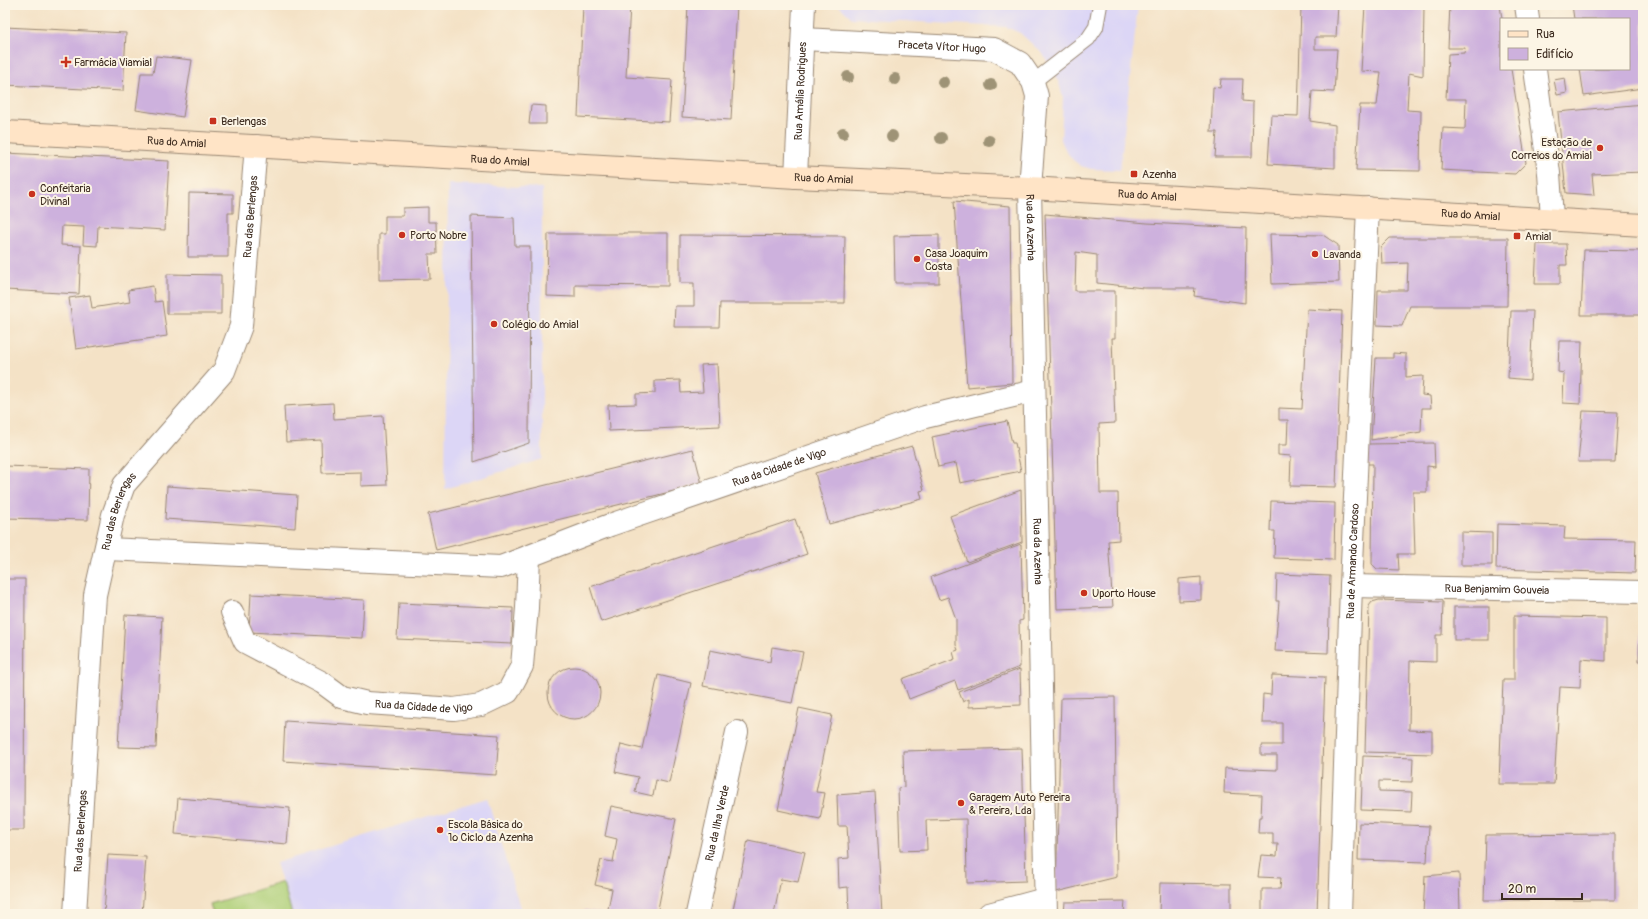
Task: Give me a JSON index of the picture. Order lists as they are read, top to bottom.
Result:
{
  "streets": {
    "main road": ["Rua do Amial"],
    "street": [
      "Praceta Vítor Hugo",
      "Rua Amália Rodrigues",
      "Rua das Berlengas",
      "Rua da Azenha",
      "Rua da Cidade de Vigo",
      "Rua de Armando Cardoso",
      "Rua Benjamim Gouveia",
      "Rua da Ilha Verde"
    ]
  },
  "crossings": [
    ["Praceta Vítor Hugo", "Rua Amália Rodrigues"],
    ["Praceta Vítor Hugo", "Rua do Amial"],
    ["Praceta Vítor Hugo", "Rua da Azenha"],
    ["Rua Amália Rodrigues", "Rua do Amial"],
    ["Rua do Amial", "Rua das Berlengas"],
    ["Rua do Amial", "Rua da Azenha"],
    ["Rua do Amial", "Rua de Armando Cardoso"],
    ["Rua das Berlengas", "Rua da Cidade de Vigo"],
    ["Rua da Azenha", "Rua da Cidade de Vigo"],
    ["Rua de Armando Cardoso", "Rua Benjamim Gouveia"]
  ],
  "places": {
    "health": ["Farmácia Viamial"],
    "transit": ["Berlengas", "Azenha", "Amial"],
    "other": [
      "Estação de Correios do Amial",
      "Confeitaria Divinal",
      "Porto Nobre",
      "Lavanda",
      "Casa Joaquim Costa",
      "Colégio do Amial",
      "Uporto House",
      "Garagem Auto Pereira & Pereira, Lda",
      "Escola Básica do 1º Ciclo da Azenha"
    ]
  },
  "legend": ["Rua", "Edifício"],
  "scale_bar": "20 m"
}
